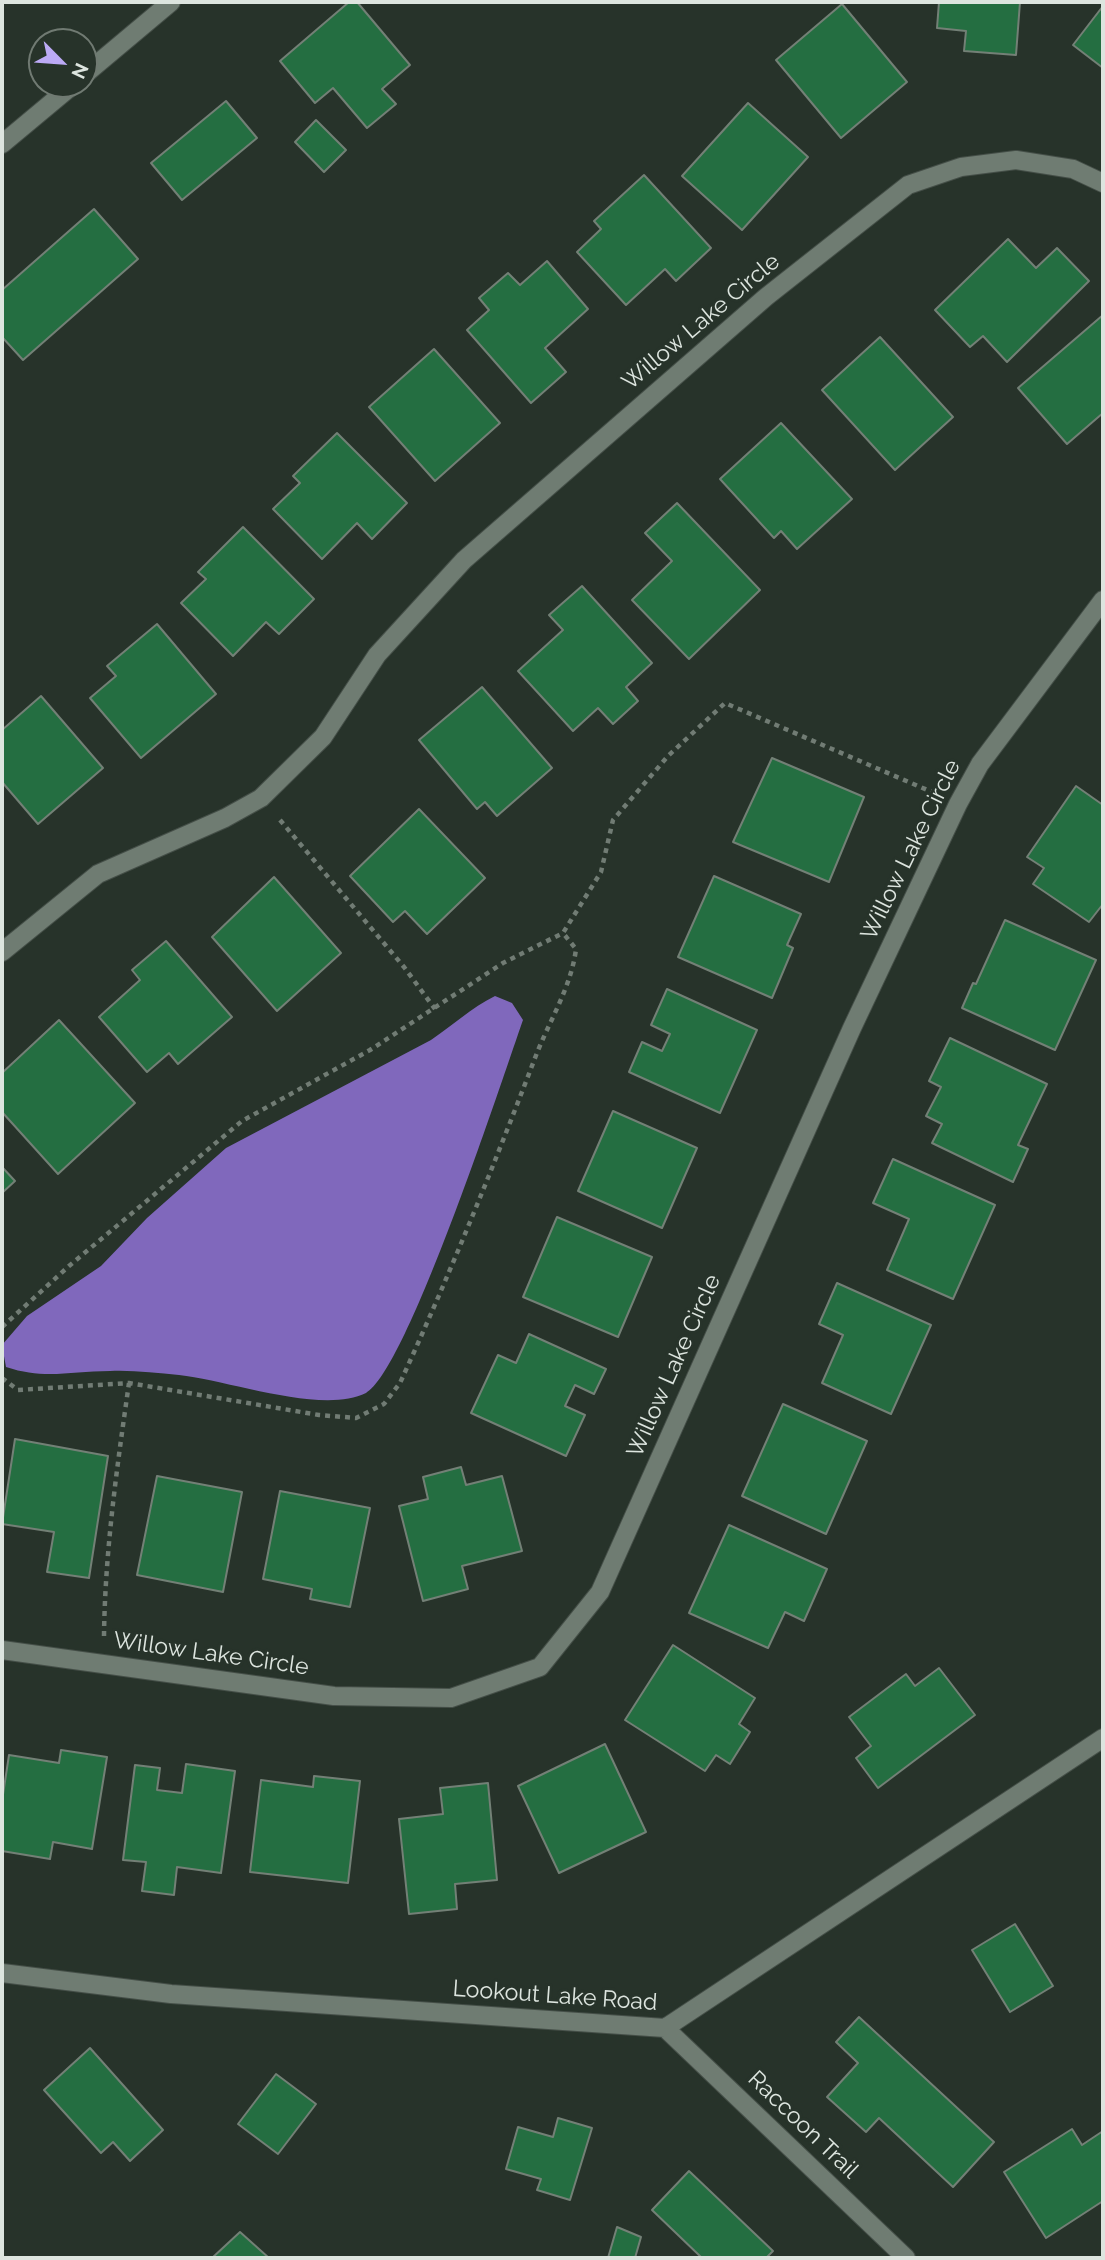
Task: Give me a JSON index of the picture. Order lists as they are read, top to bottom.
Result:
{
  "streets": {
    "street": ["Willow Lake Circle", "Lookout Lake Road", "Raccoon Trail"]
  },
  "crossings": [
    ["Lookout Lake Road", "Raccoon Trail"]
  ],
  "north": "bottom right"
}
